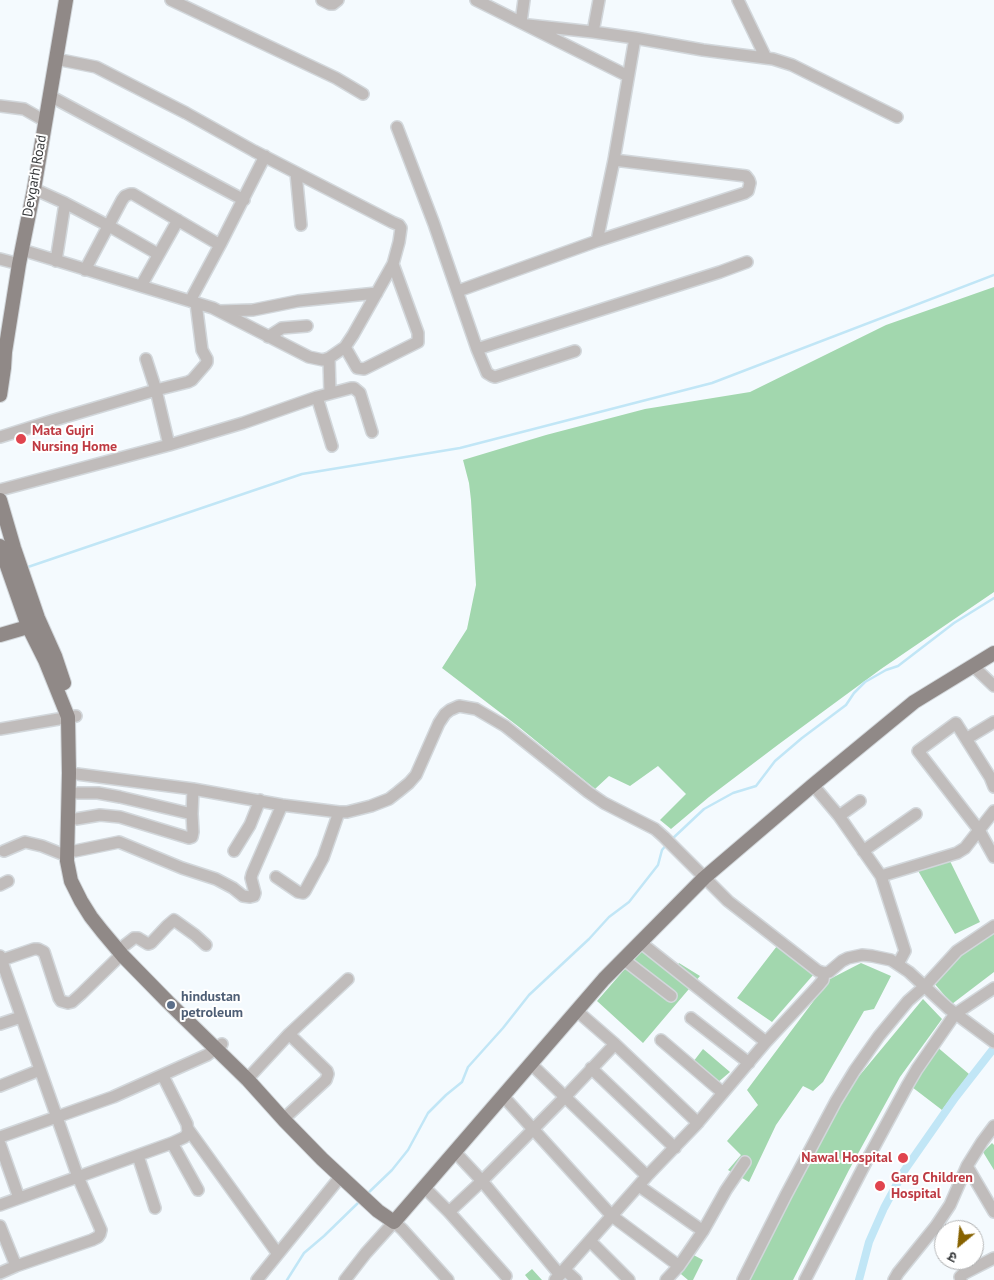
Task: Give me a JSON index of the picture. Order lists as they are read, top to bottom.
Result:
{
  "streets": {
    "main road": ["Devgarh Road"]
  },
  "places": [
    "Mata Gujri Nursing Home",
    "hindustan petroleum",
    "Nawal Hospital",
    "Garg Children Hospital"
  ],
  "north": "bottom left"
}
